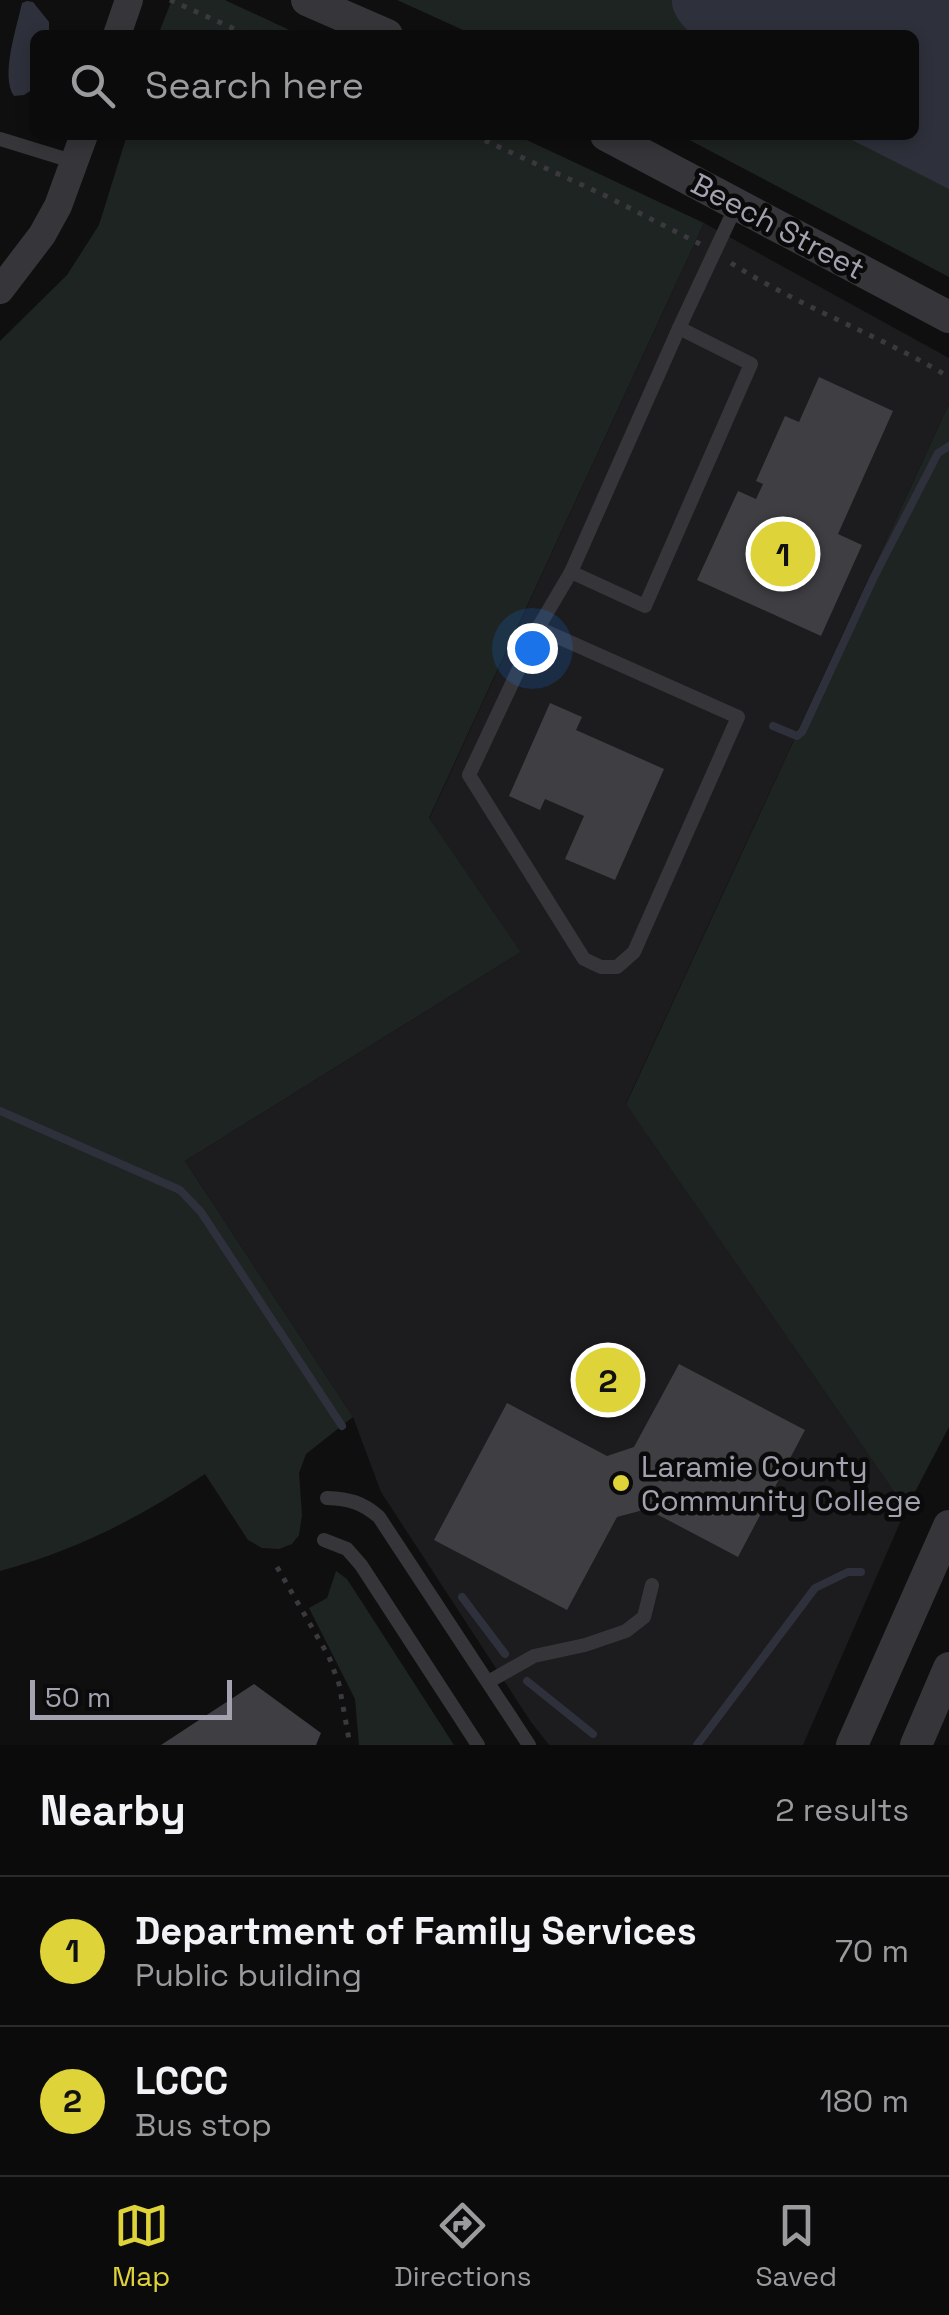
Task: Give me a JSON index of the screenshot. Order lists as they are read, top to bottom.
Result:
{
  "streets": {
    "street": ["Beech Street"]
  },
  "places": ["Laramie County Community College"],
  "scale_bar": "50 m",
  "page": {
    "search": "Search here",
    "pins": ["1", "2"],
    "scale": "50 m",
    "heading": ["Nearby", "2 results"],
    "list": [
      {
        "mark": "1",
        "name": "Department of Family Services",
        "note": "Public building",
        "value": "70 m"
      },
      {
        "mark": "2",
        "name": "LCCC",
        "note": "Bus stop",
        "value": "180 m"
      }
    ],
    "nav": ["Map", "Directions", "Saved"]
  }
}
